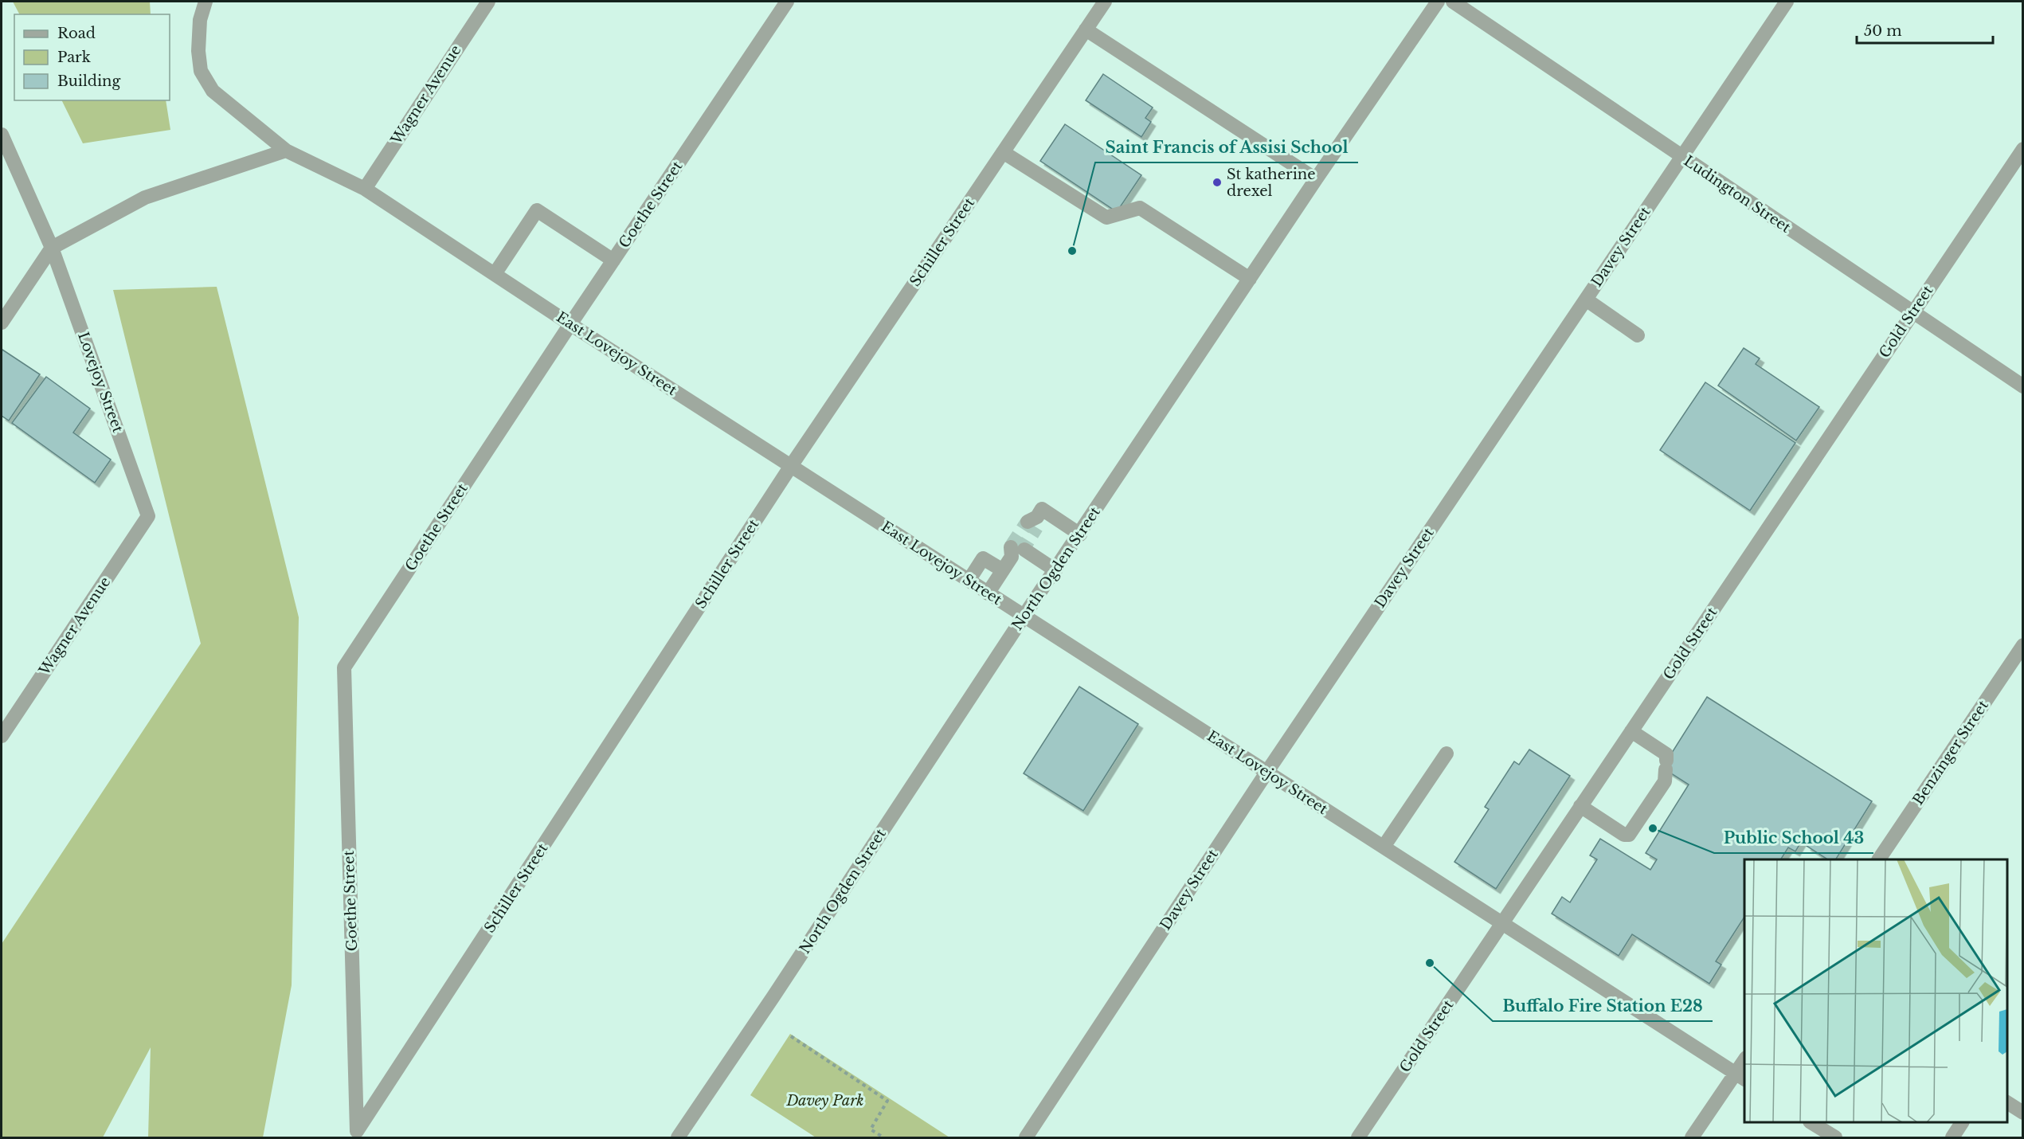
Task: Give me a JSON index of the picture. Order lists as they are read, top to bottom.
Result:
{
  "streets": {
    "street": [
      "Wagner Avenue",
      "Ludington Street",
      "Goethe Street",
      "Schiller Street",
      "Davey Street",
      "Gold Street",
      "East Lovejoy Street",
      "Lovejoy Street",
      "North Ogden Street",
      "Benzinger Street"
    ]
  },
  "crossings": [
    ["Wagner Avenue", "East Lovejoy Street"],
    ["Wagner Avenue", "Lovejoy Street"],
    ["Ludington Street", "Davey Street"],
    ["Ludington Street", "Gold Street"],
    ["Goethe Street", "Schiller Street"],
    ["Goethe Street", "East Lovejoy Street"],
    ["Schiller Street", "East Lovejoy Street"],
    ["Davey Street", "East Lovejoy Street"],
    ["Gold Street", "East Lovejoy Street"],
    ["East Lovejoy Street", "North Ogden Street"]
  ],
  "parks": ["Davey Park"],
  "places": [
    "St katherine drexel",
    "Saint Francis of Assisi School",
    "Public School 43",
    "Buffalo Fire Station E28"
  ],
  "legend": ["Road", "Park", "Building"],
  "scale_bar": "50 m"
}
